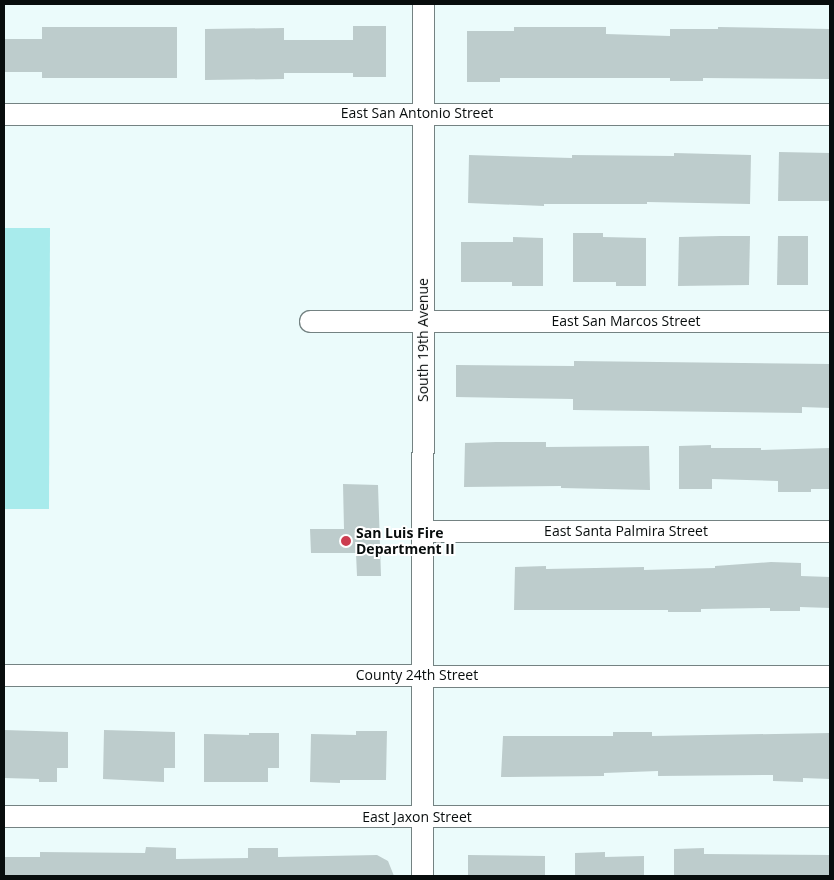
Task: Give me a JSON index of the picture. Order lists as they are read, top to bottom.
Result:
{
  "streets": {
    "street": [
      "East San Antonio Street",
      "East San Marcos Street",
      "South 19th Avenue",
      "East Santa Palmira Street",
      "County 24th Street",
      "East Jaxon Street"
    ]
  },
  "crossings": [
    ["East San Antonio Street", "South 19th Avenue"],
    ["East San Marcos Street", "South 19th Avenue"],
    ["South 19th Avenue", "East Santa Palmira Street"],
    ["South 19th Avenue", "County 24th Street"],
    ["South 19th Avenue", "East Jaxon Street"]
  ],
  "places": ["San Luis Fire Department II"]
}
